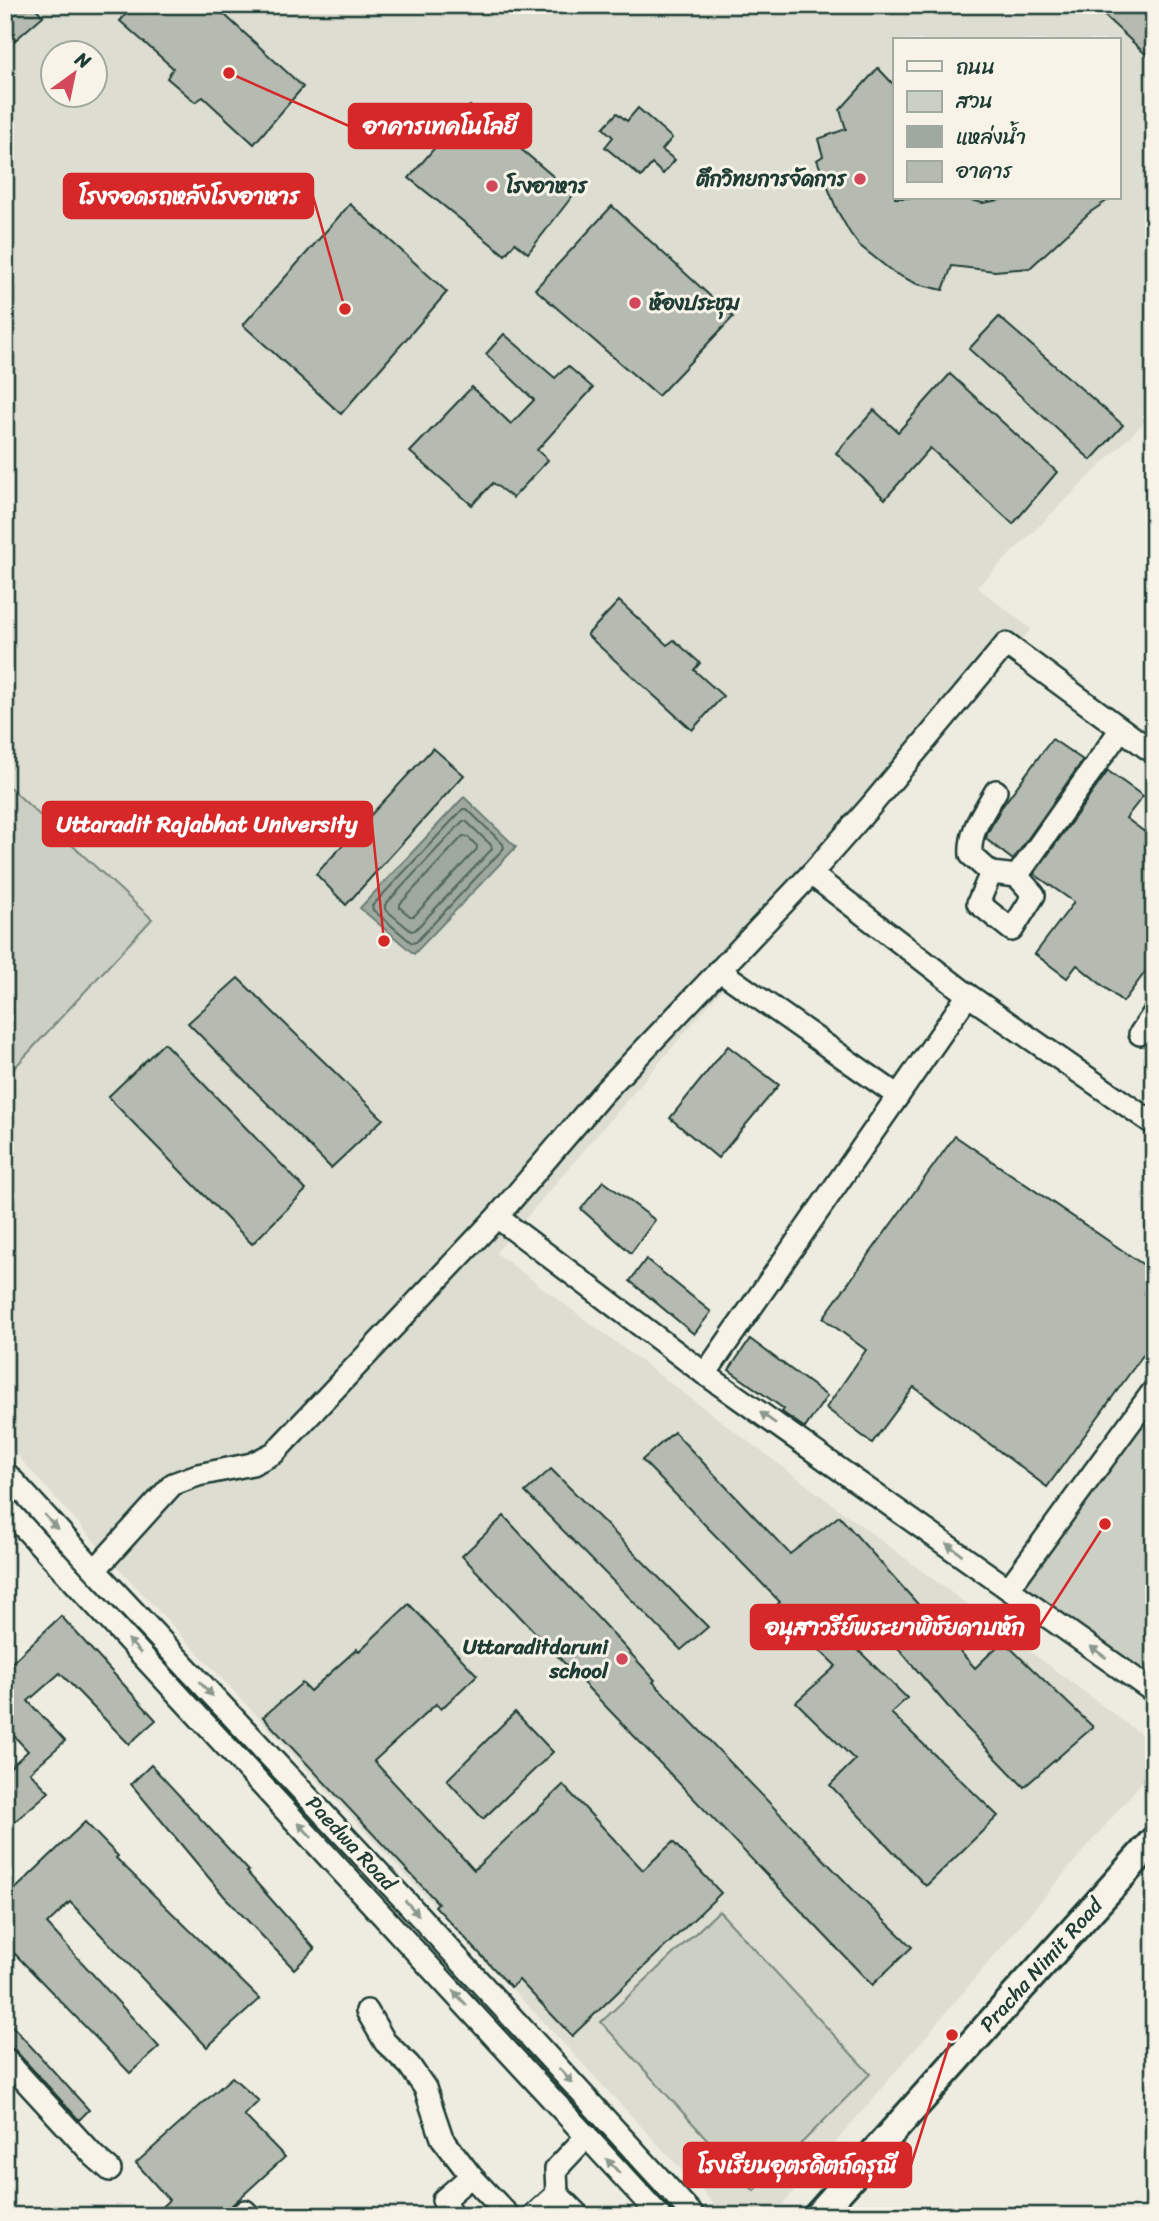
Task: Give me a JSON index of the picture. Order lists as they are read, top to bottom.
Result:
{
  "streets": {
    "main road": ["Pracha Nimit Road"],
    "street": ["Paedwa Road"]
  },
  "places": [
    "อาคารเทคโนโลยี",
    "ตึกวิทยการจัดการ",
    "โรงอาหาร",
    "ห้องประชุม",
    "โรงจอดรถหลังโรงอาหาร",
    "Uttaradit Rajabhat University",
    "อนุสาวรีย์พระยาพิชัยดาบหัก",
    "Uttaraditdaruni school",
    "โรงเรียนอุตรดิตถ์ดรุณี"
  ],
  "legend": [
    "ถนน",
    "สวน",
    "แหล่งน้ำ",
    "อาคาร"
  ],
  "north": "top right"
}
